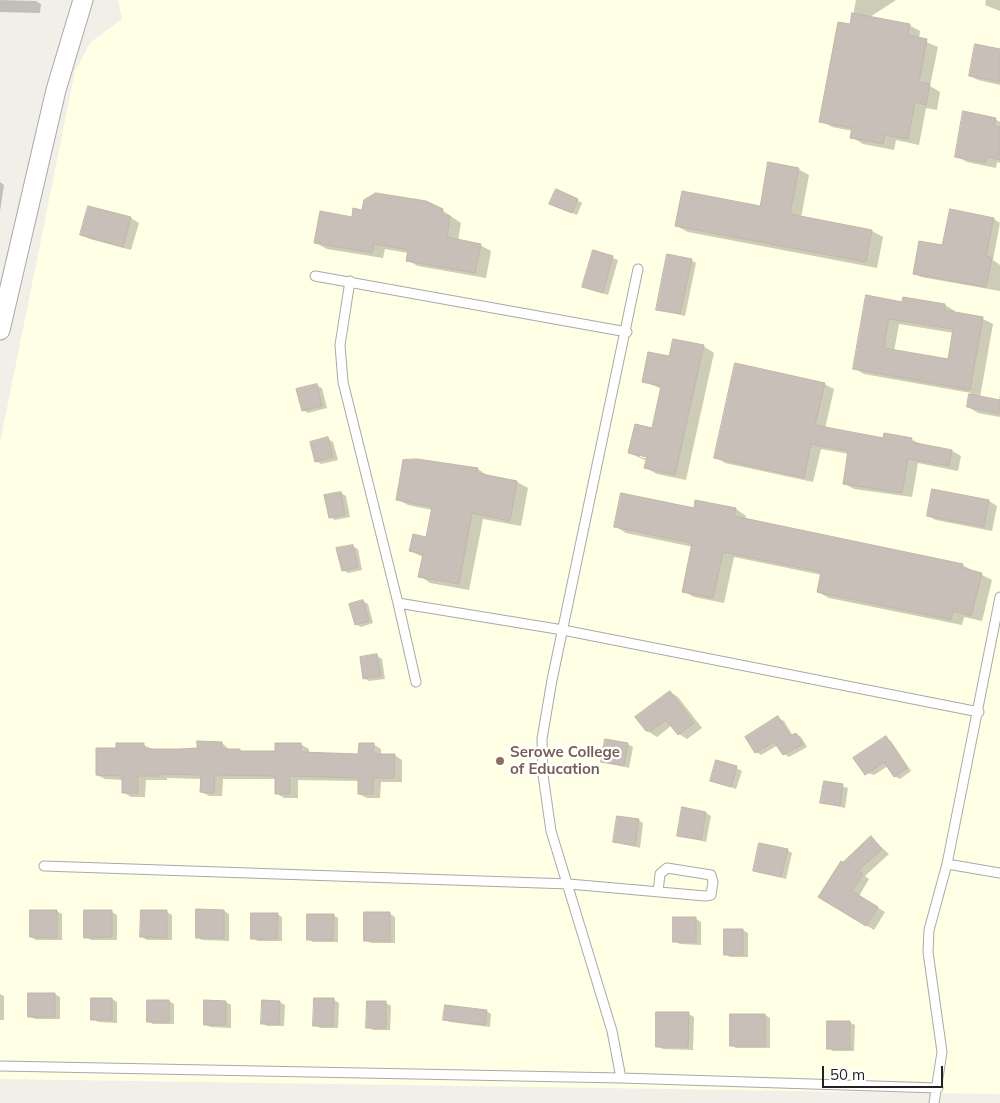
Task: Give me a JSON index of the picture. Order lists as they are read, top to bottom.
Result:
{
  "places": ["Serowe College of Education"],
  "scale_bar": "50 m"
}
